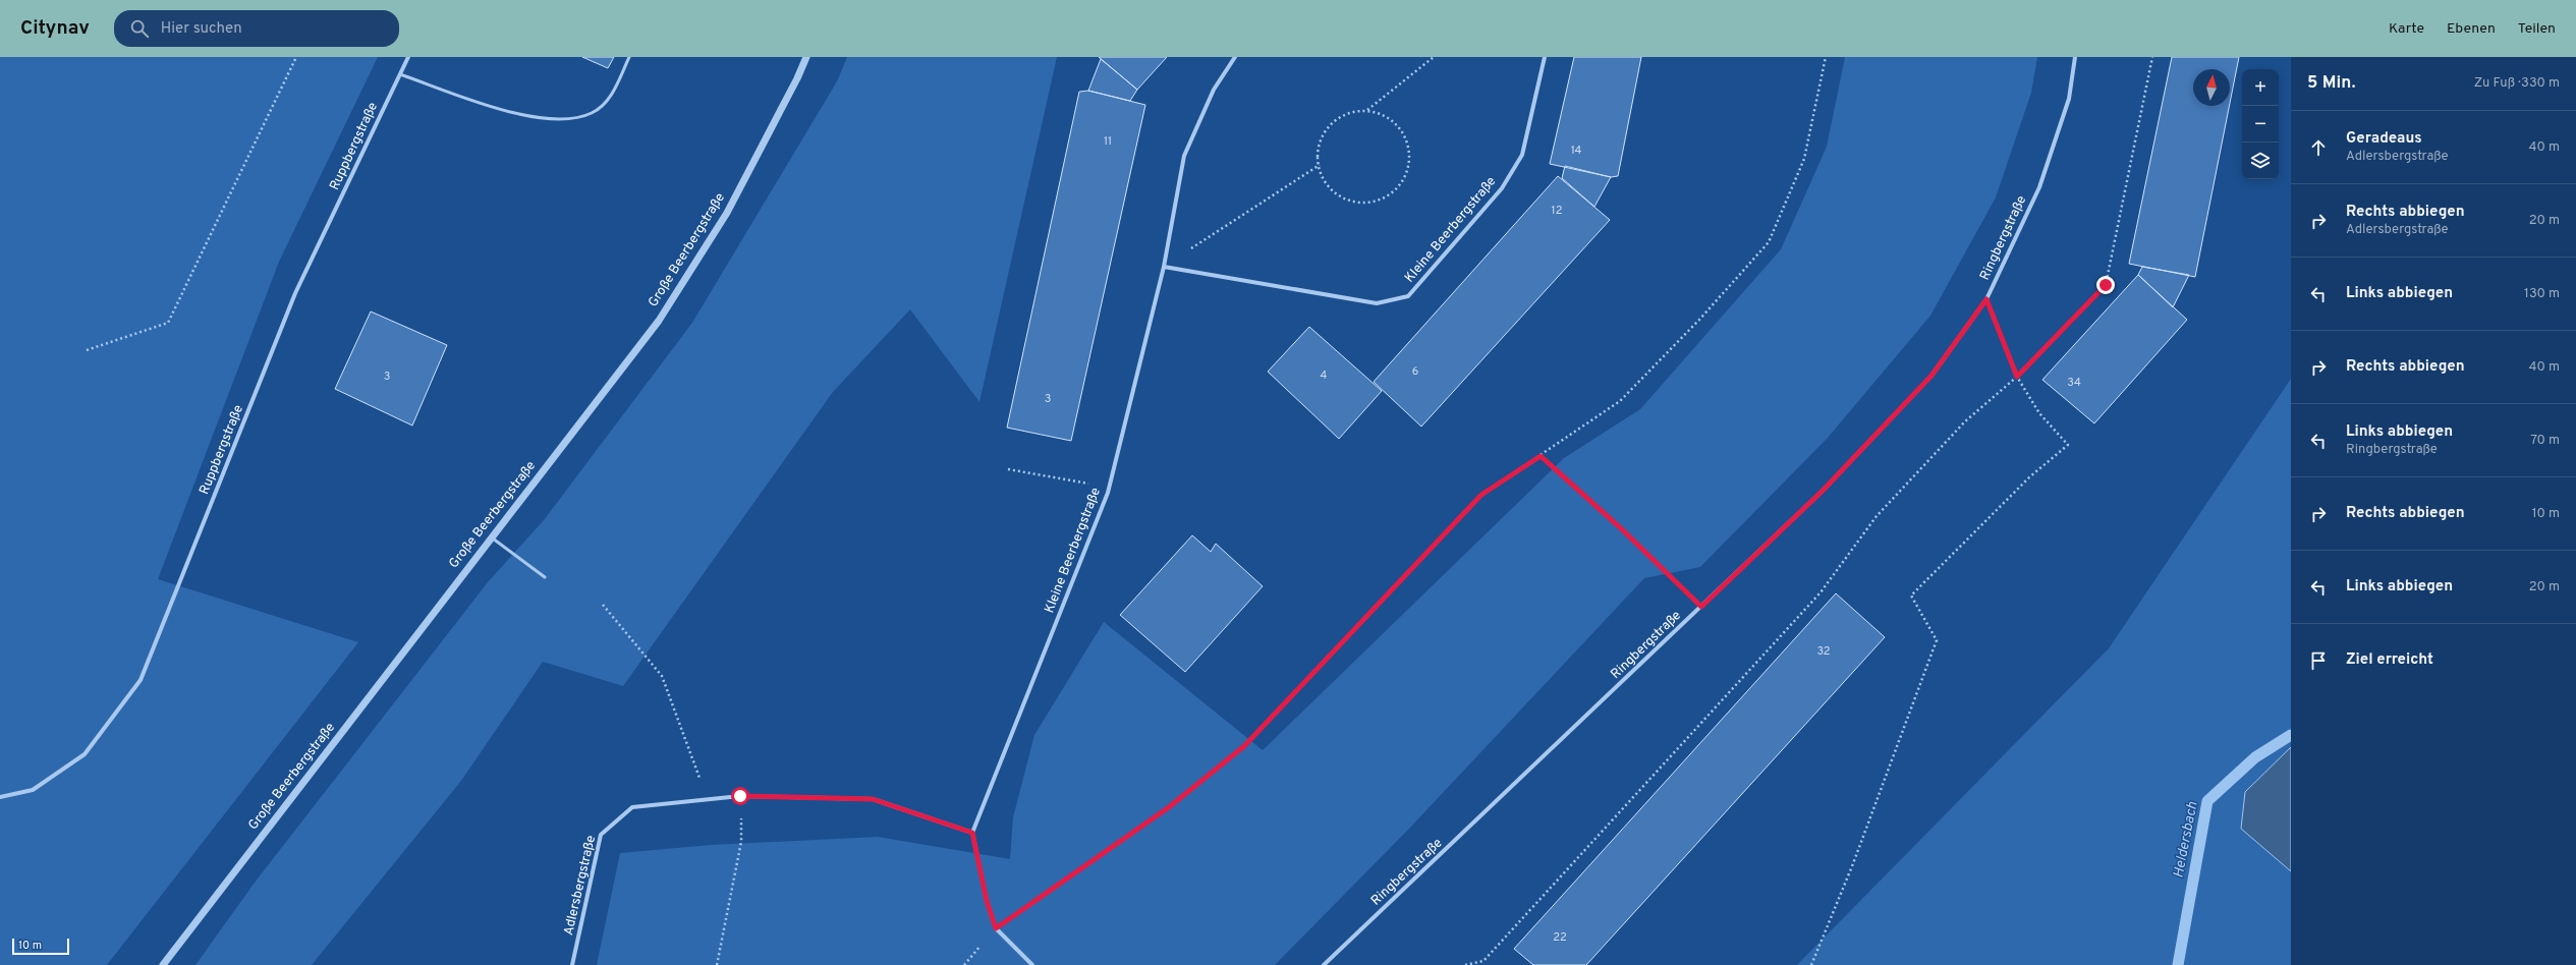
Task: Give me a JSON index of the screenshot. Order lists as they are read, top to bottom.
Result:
{
  "streets": {
    "street": [
      "Ruppbergstraße",
      "Kleine Beerbergstraße",
      "Ringbergstraße",
      "Große Beerbergstraße",
      "Adlersbergstraße"
    ]
  },
  "crossings": [
    ["Kleine Beerbergstraße", "Adlersbergstraße"]
  ],
  "water": ["Heldersbach"],
  "house_numbers": [
    "11",
    "14",
    "12",
    "6",
    "4",
    "3",
    "34",
    "3",
    "32",
    "22"
  ],
  "scale_bar": "10 m",
  "north": "top",
  "page": {
    "header": "Citynav",
    "search": "Hier suchen",
    "nav": ["Karte", "Ebenen", "Teilen"],
    "heading": ["5 Min.", "Zu Fuß · 330 m"],
    "map_buttons": ["+", "−"],
    "list": [
      ["Geradeaus", "Adlersbergstraße", "40 m"],
      ["Rechts abbiegen", "Adlersbergstraße", "20 m"],
      ["Links abbiegen", "130 m"],
      ["Rechts abbiegen", "40 m"],
      ["Links abbiegen", "Ringbergstraße", "70 m"],
      ["Rechts abbiegen", "10 m"],
      ["Links abbiegen", "20 m"],
      "Ziel erreicht"
    ],
    "scale": "10 m"
  }
}
